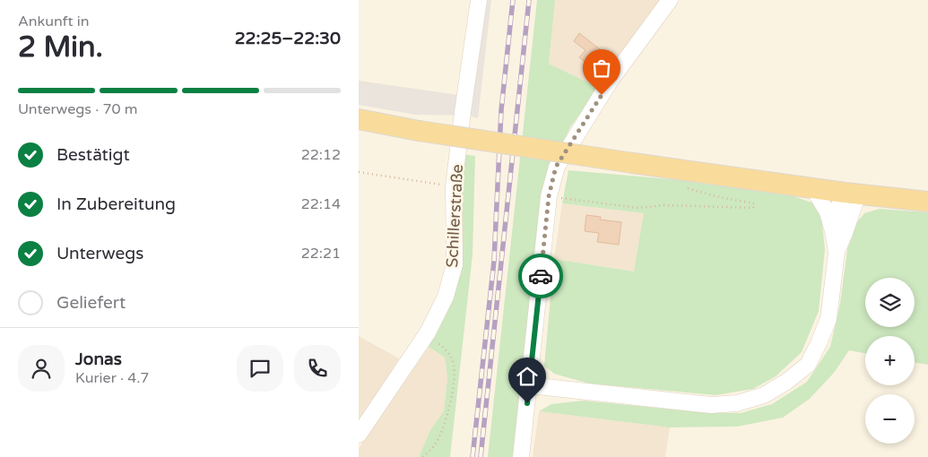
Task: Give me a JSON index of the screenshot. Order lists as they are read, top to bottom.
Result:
{
  "streets": {
    "street": ["Schillerstraße"]
  },
  "page": {
    "heading": ["2 Min.", "Ankunft in", "22:25–22:30"],
    "panel": ["Jonas", "Kurier · 4.7"],
    "bar": "Unterwegs · 70 m",
    "list": [
      ["Bestätigt", "22:12"],
      ["In Zubereitung", "22:14"],
      ["Unterwegs", "22:21"],
      "Geliefert"
    ],
    "map_buttons": ["+", "−"]
  }
}
